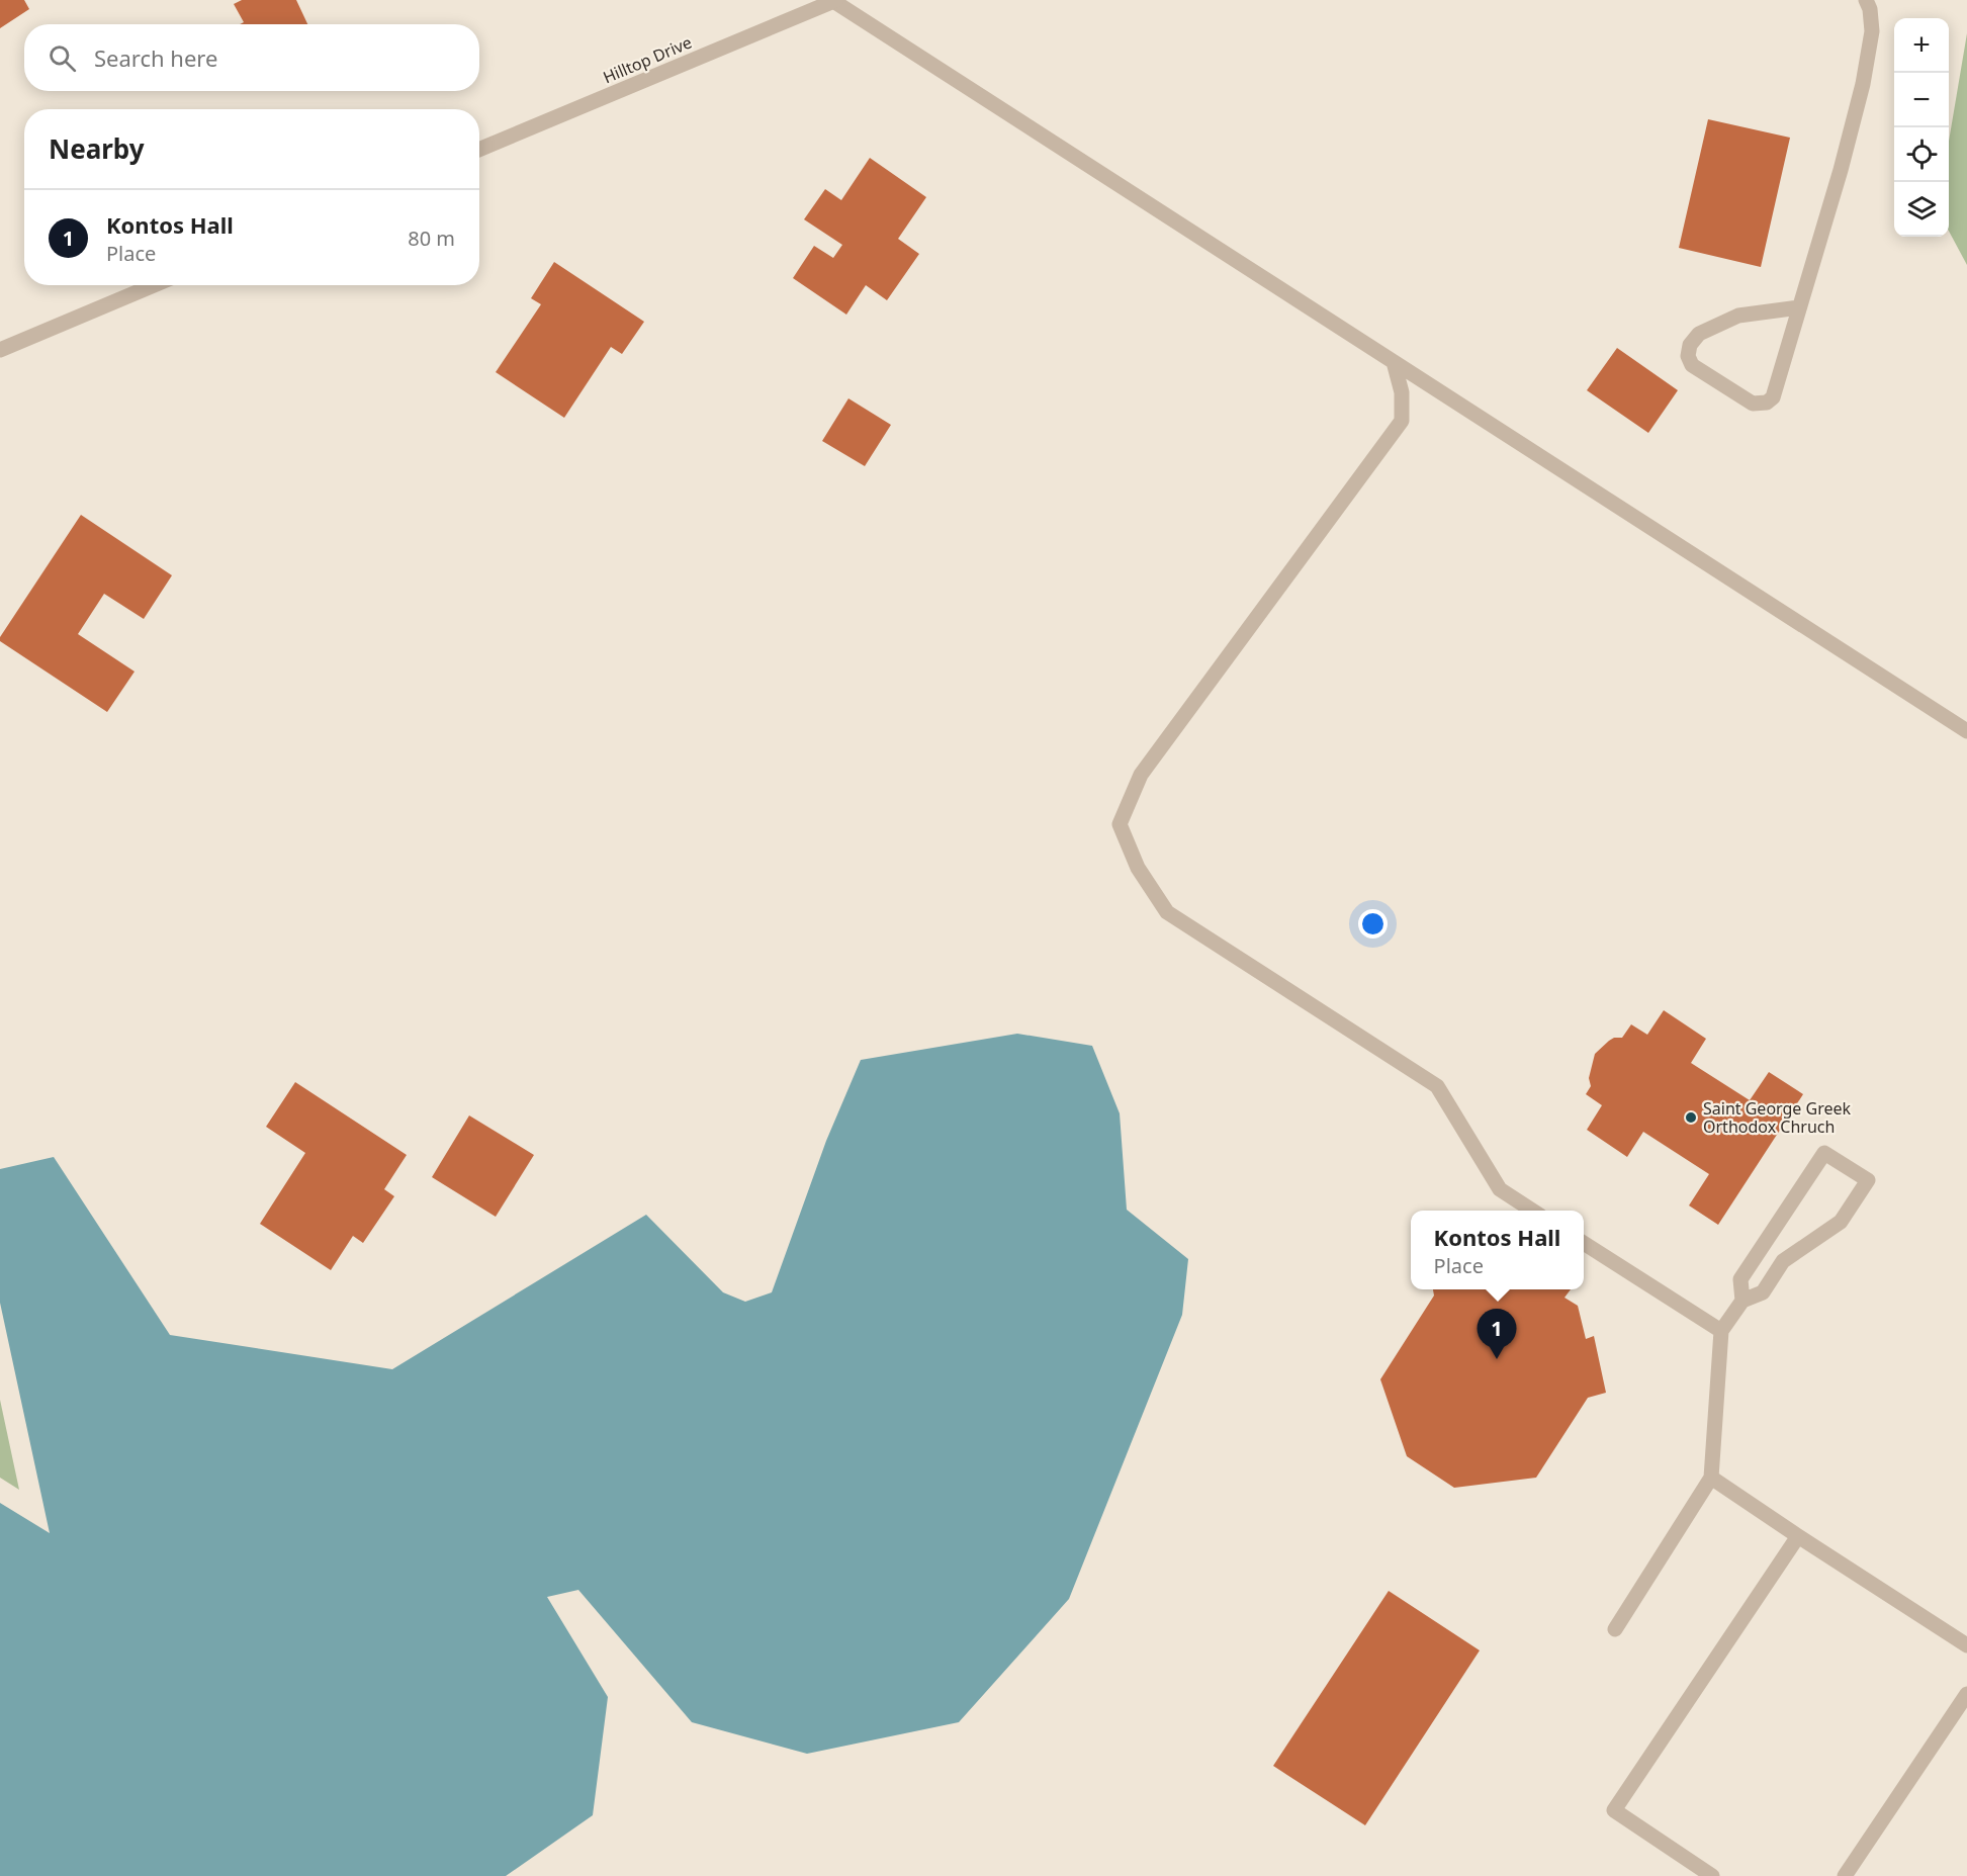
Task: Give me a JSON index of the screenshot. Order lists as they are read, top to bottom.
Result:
{
  "streets": {
    "street": ["Hilltop Drive"]
  },
  "places": ["Saint George Greek Orthodox Chruch"],
  "page": {
    "map_buttons": ["+", "−"],
    "search": "Search here",
    "heading": "Nearby",
    "list": [
      {
        "mark": "1",
        "name": "Kontos Hall",
        "note": "Place",
        "value": "80 m"
      }
    ],
    "popup": ["Kontos Hall", "Place"],
    "pins": "1"
  }
}
